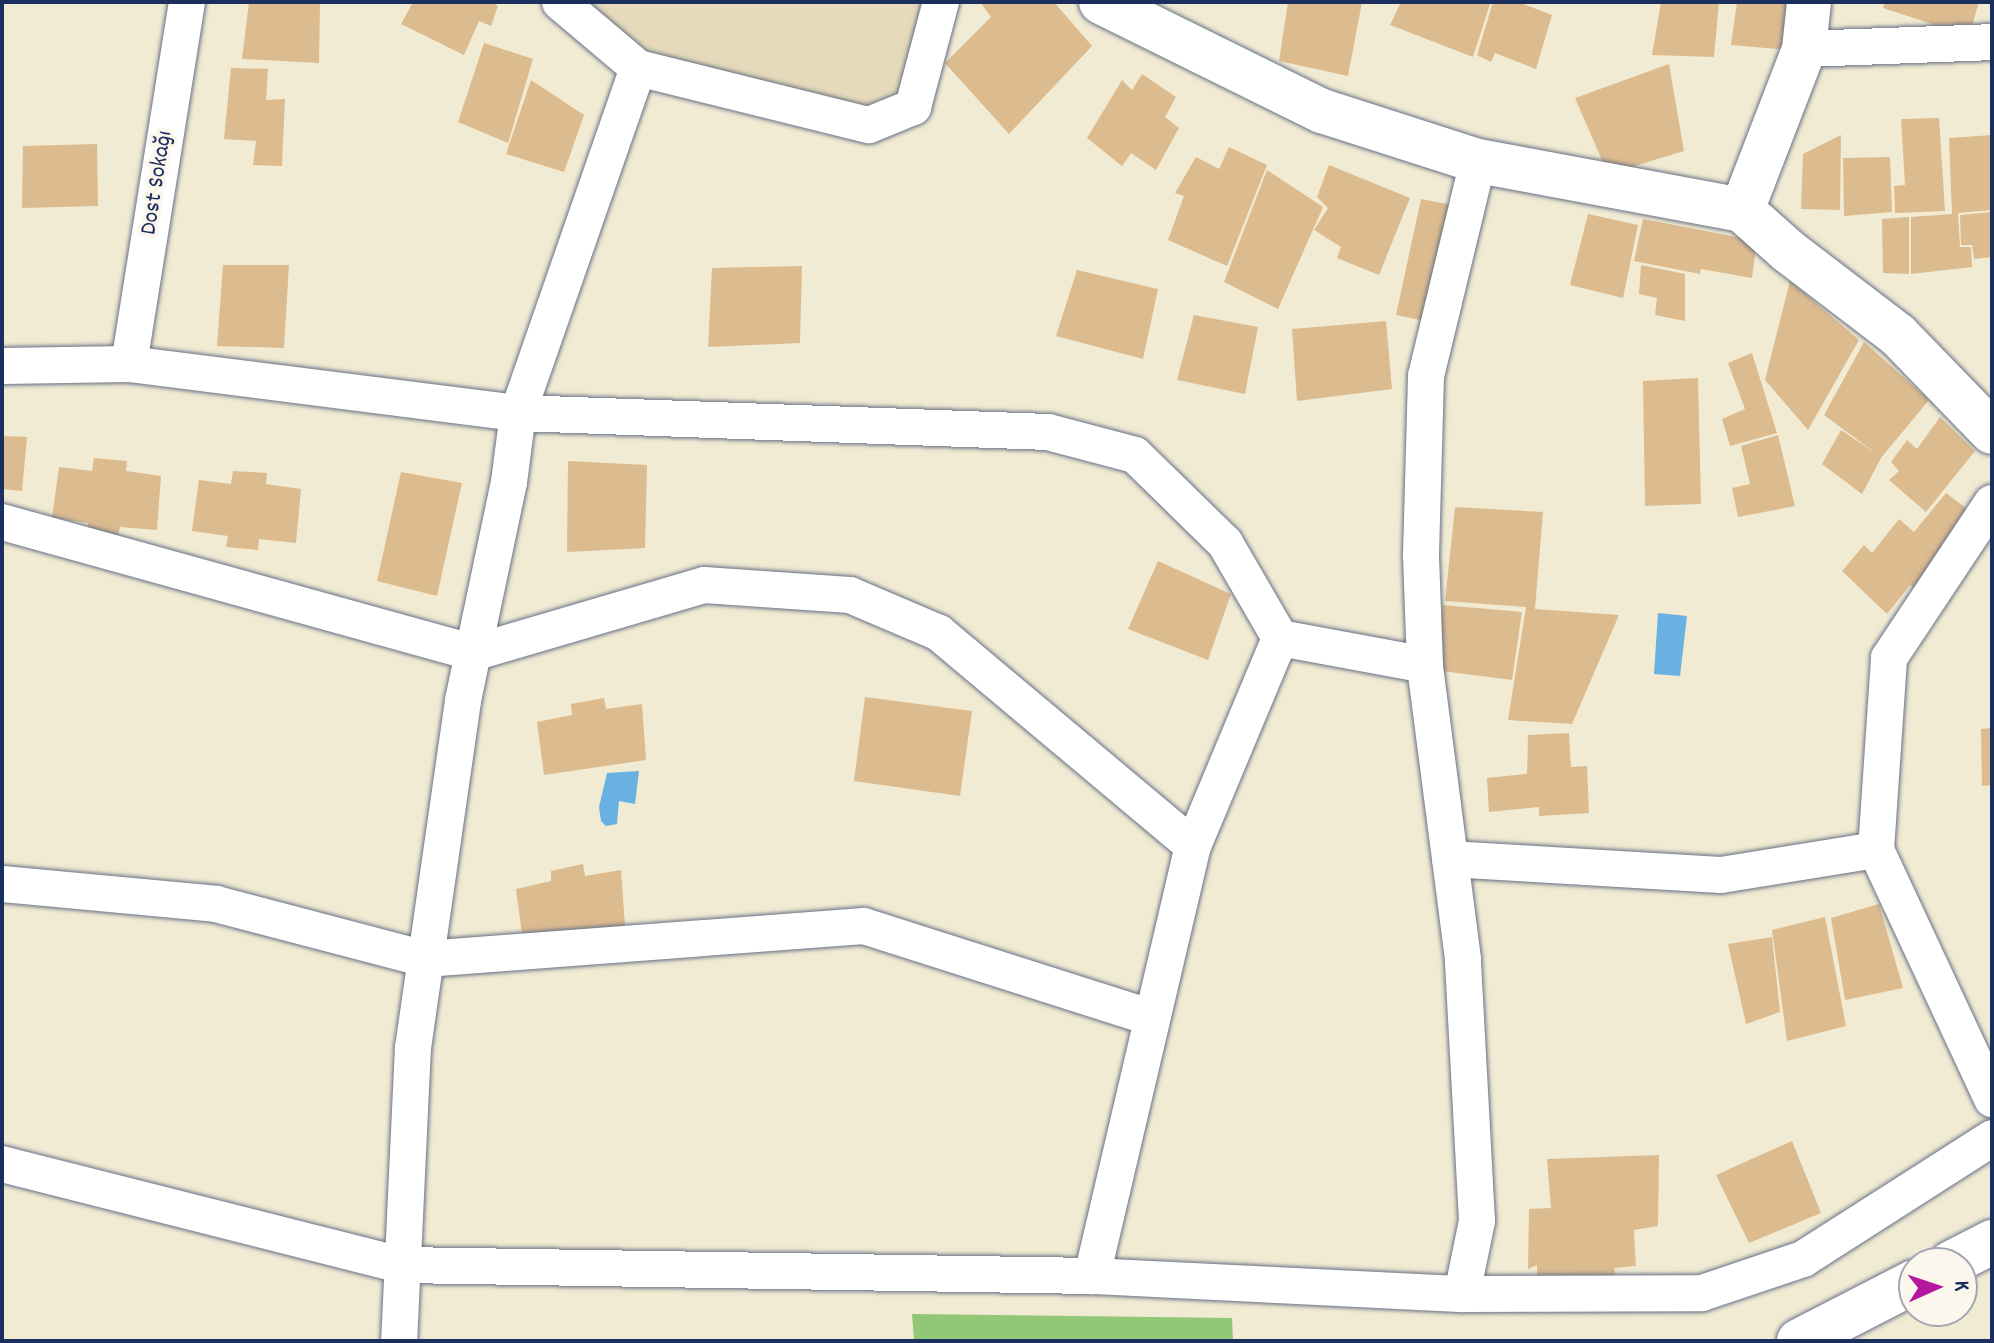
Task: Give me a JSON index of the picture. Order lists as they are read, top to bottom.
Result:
{
  "streets": {
    "street": ["Dost Sokağı"]
  },
  "north": "right"
}
